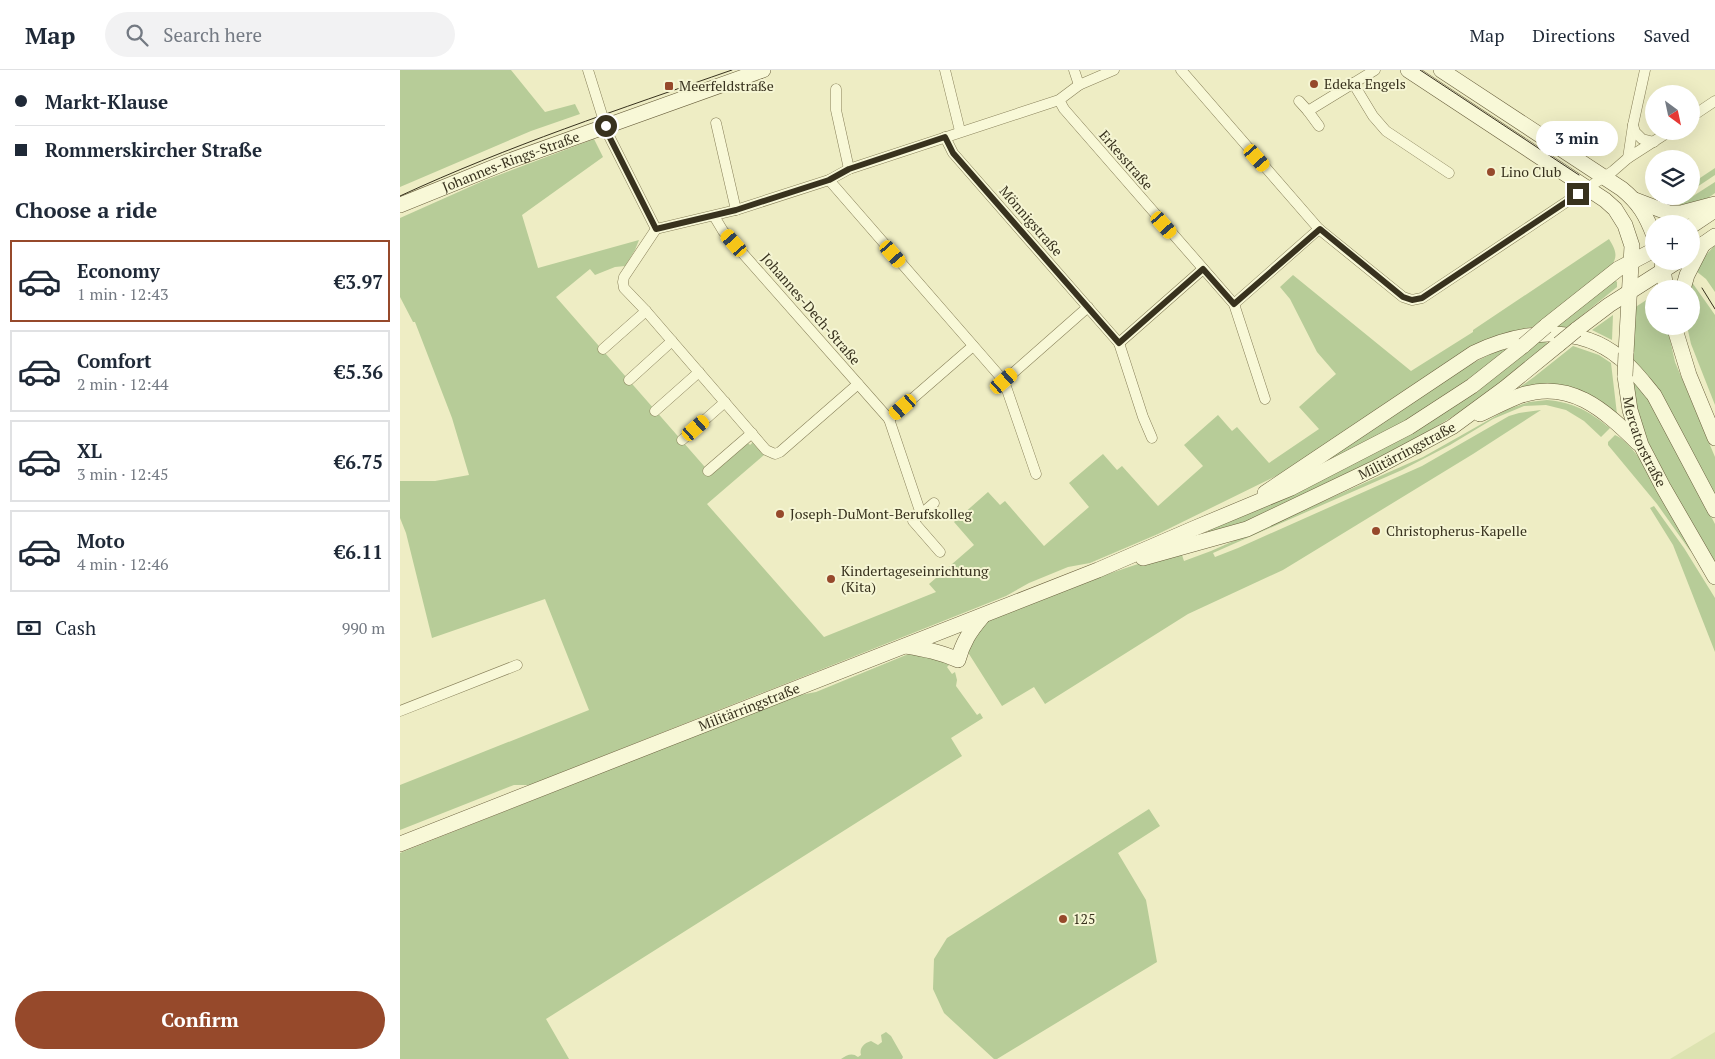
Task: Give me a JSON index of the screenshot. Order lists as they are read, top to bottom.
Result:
{
  "streets": {
    "main road": ["Johannes-Rings-Straße", "Mercatorstraße", "Militärringstraße"],
    "street": ["Erkesstraße", "Mönnigstraße", "Johannes-Dech-Straße"]
  },
  "crossings": [
    ["Mercatorstraße", "Militärringstraße"]
  ],
  "places": {
    "other": [
      "Edeka Engels",
      "Lino Club",
      "Joseph-DuMont-Berufskolleg",
      "Christopherus-Kapelle",
      "Kindertageseinrichtung (Kita)",
      "125"
    ],
    "transit": ["Meerfeldstraße"]
  },
  "north": "bottom right",
  "page": {
    "header": "Map",
    "search": "Search here",
    "nav": ["Map", "Directions", "Saved"],
    "banner": ["Markt-Klause", "Rommerskircher Straße"],
    "map_buttons": ["+", "−"],
    "bubble": "3 min",
    "heading": "Choose a ride",
    "list": [
      {
        "name": "Economy",
        "note": "1 min · 12:43",
        "value": "€3.97"
      },
      {
        "name": "Comfort",
        "note": "2 min · 12:44",
        "value": "€5.36"
      },
      {
        "name": "XL",
        "note": "3 min · 12:45",
        "value": "€6.75"
      },
      {
        "name": "Moto",
        "note": "4 min · 12:46",
        "value": "€6.11"
      }
    ],
    "pay": ["Cash", "990 m"],
    "buttons": "Confirm"
  }
}
